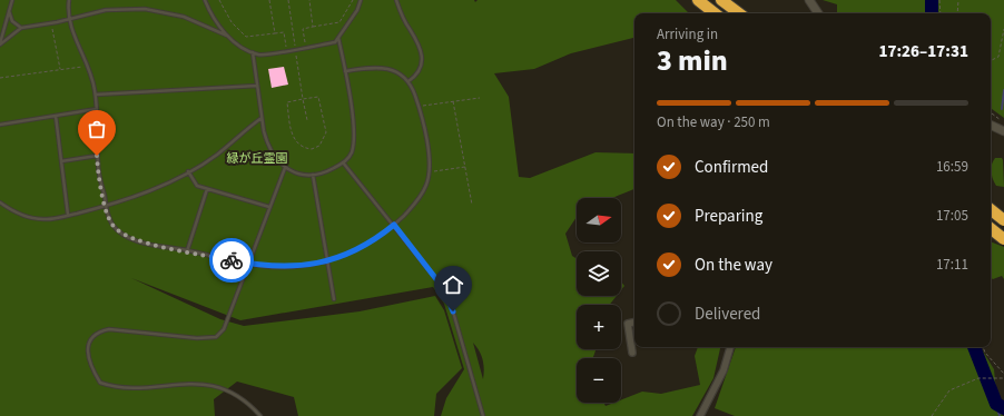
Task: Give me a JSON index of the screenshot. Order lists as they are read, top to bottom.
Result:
{
  "parks": ["緑が丘霊園"],
  "north": "right",
  "page": {
    "heading": ["3 min", "Arriving in", "17:26–17:31"],
    "bar": "On the way · 250 m",
    "list": [
      ["Confirmed", "16:59"],
      ["Preparing", "17:05"],
      ["On the way", "17:11"],
      "Delivered"
    ],
    "map_buttons": ["+", "−"]
  }
}
